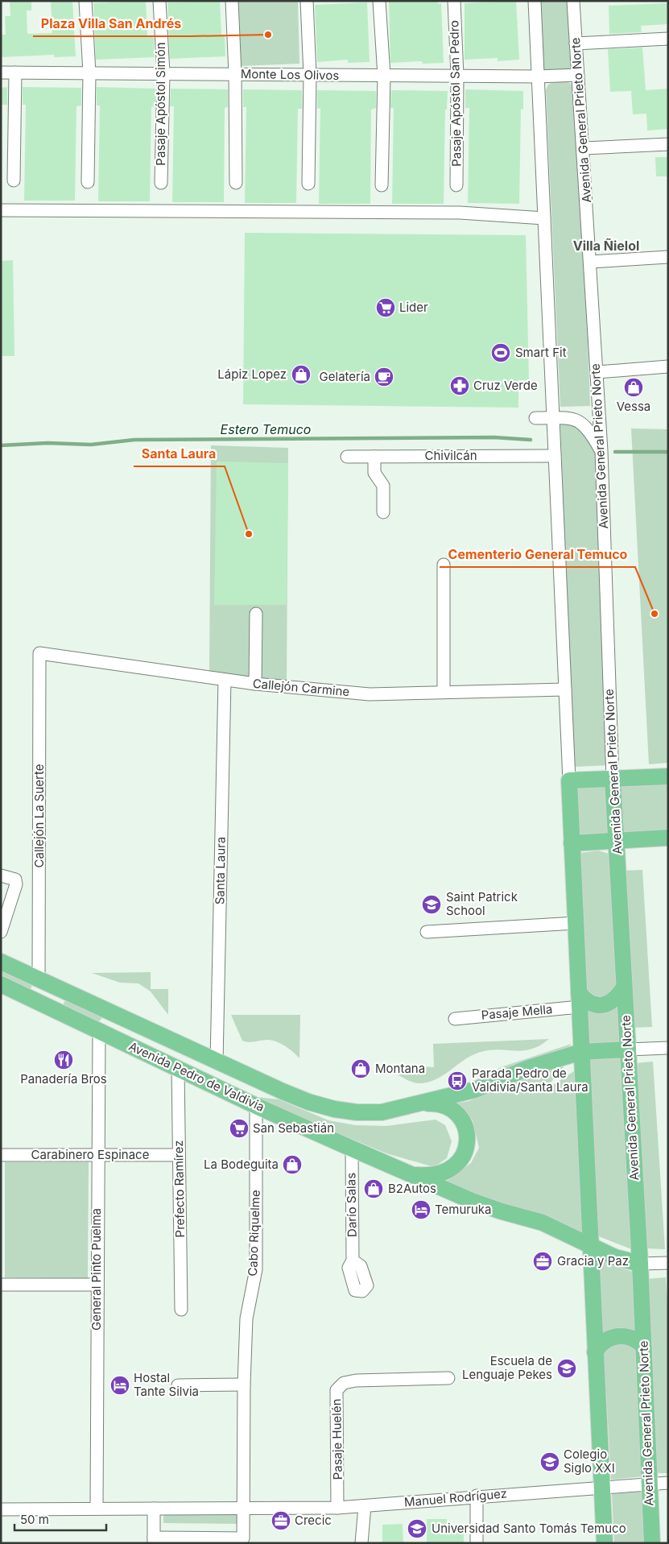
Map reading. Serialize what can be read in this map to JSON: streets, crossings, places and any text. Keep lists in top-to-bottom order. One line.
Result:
{"streets":{"main road":["Avenida General Prieto Norte","Avenida Pedro de Valdivia"],"street":["Monte Los Olivos","Pasaje Apóstol San Pedro","Pasaje Apóstol Simón","Chivilcán","Callejón Carmine","Callejón La Suerte","Santa Laura","Pasaje Mella","Carabinero Espinace","Prefecto Ramírez","Darío Salas","Cabo Riquelme","General Pinto Puelma","Pasaje Huelén","Manuel Rodríguez"]},"crossings":[["Monte Los Olivos","Pasaje Apóstol San Pedro"],["Monte Los Olivos","Pasaje Apóstol Simón"],["Monte Los Olivos","Avenida General Prieto Norte"],["Avenida General Prieto Norte","Avenida Pedro de Valdivia"],["Avenida General Prieto Norte","Manuel Rodríguez"],["Callejón Carmine","Callejón La Suerte"],["Callejón Carmine","Santa Laura"],["Callejón La Suerte","Avenida Pedro de Valdivia"],["Santa Laura","Avenida Pedro de Valdivia"],["Avenida Pedro de Valdivia","Prefecto Ramírez"],["Avenida Pedro de Valdivia","Darío Salas"],["Avenida Pedro de Valdivia","Cabo Riquelme"],["Avenida Pedro de Valdivia","General Pinto Puelma"],["Carabinero Espinace","Prefecto Ramírez"],["Carabinero Espinace","General Pinto Puelma"],["Cabo Riquelme","Manuel Rodríguez"],["General Pinto Puelma","Manuel Rodríguez"],["Pasaje Huelén","Manuel Rodríguez"]],"districts":["Villa Ñielol"],"water":["Estero Temuco"],"places":{"other":["Plaza Villa San Andrés","Santa Laura","Cementerio General Temuco"],"supermarket":["Lider","San Sebastián"],"sports":["Smart Fit"],"shop":["Lápiz Lopez","Vessa","Montana","La Bodeguita","B2Autos"],"cafe":["Gelatería"],"pharmacy":["Cruz Verde"],"school or university":["Saint Patrick School","Escuela de Lenguaje Pekes","Colegio Siglo XXI","Universidad Santo Tomás Temuco"],"restaurant":["Panadería Bros"],"bus stop":["Parada Pedro de Valdivia/Santa Laura"],"hotel":["Temuruka","Hostal Tante Silvia"],"office":["Gracia y Paz","Crecic"]},"scale_bar":"50 m"}
